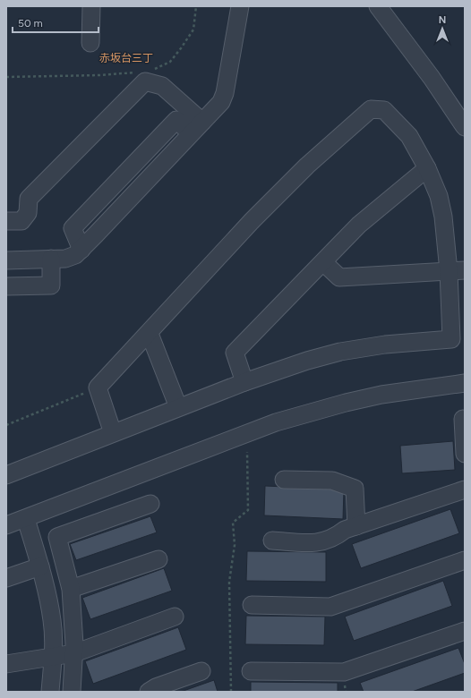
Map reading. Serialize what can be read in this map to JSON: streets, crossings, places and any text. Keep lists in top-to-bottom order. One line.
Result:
{"districts":["赤坂台三丁"],"scale_bar":"50 m","north":"top"}
